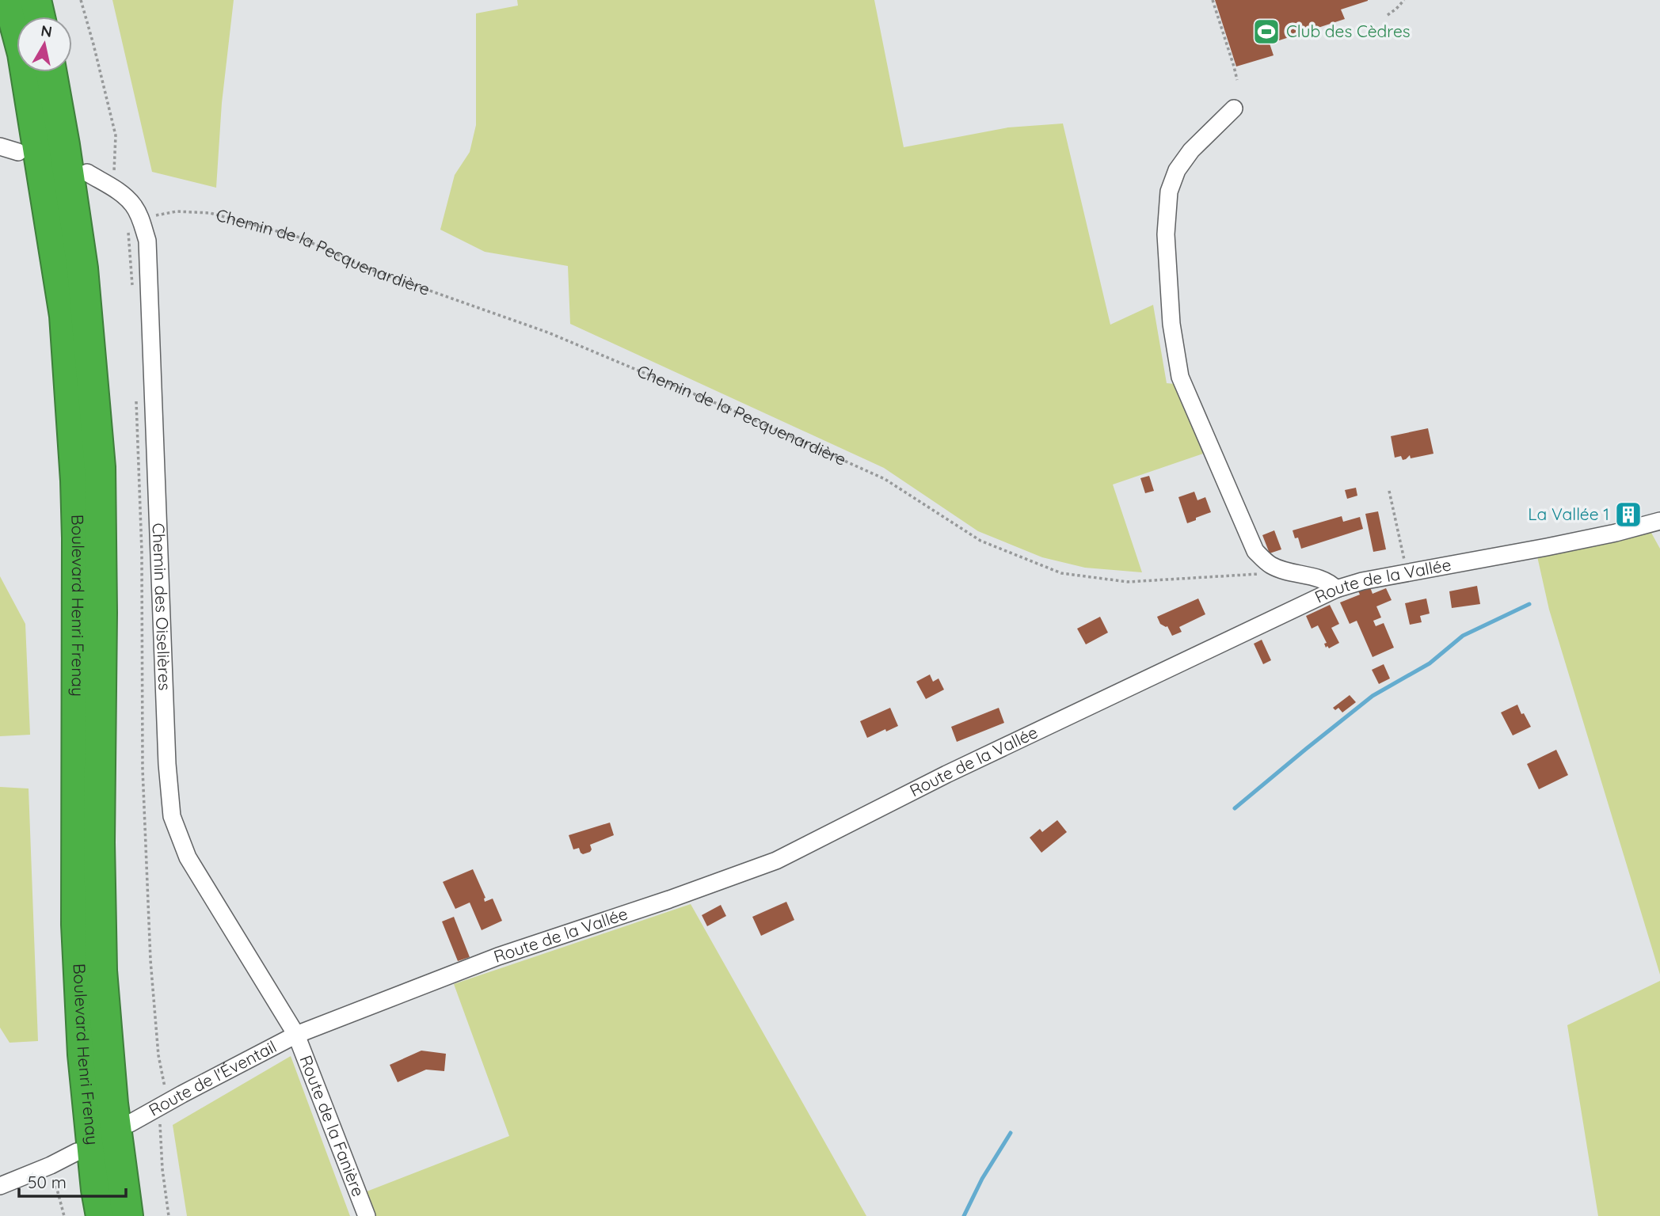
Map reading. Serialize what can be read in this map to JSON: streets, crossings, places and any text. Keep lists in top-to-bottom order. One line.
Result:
{"streets":{"highway":["Boulevard Henri Frenay"],"street":["Route de la Vallée","Chemin des Oiselières","Route de l'Éventail","Route de la Fanière"],"path":["Chemin de la Pecquenardière"]},"crossings":[["Chemin de la Pecquenardière","Chemin des Oiselières"],["Route de la Vallée","Chemin des Oiselières"],["Route de la Vallée","Route de l'Éventail"],["Route de la Vallée","Route de la Fanière"],["Chemin des Oiselières","Route de l'Éventail"],["Chemin des Oiselières","Route de la Fanière"],["Route de l'Éventail","Route de la Fanière"]],"places":{"sports":["Club des Cèdres"],"building":["La Vallée 1"]},"scale_bar":"50 m","north":"top"}
